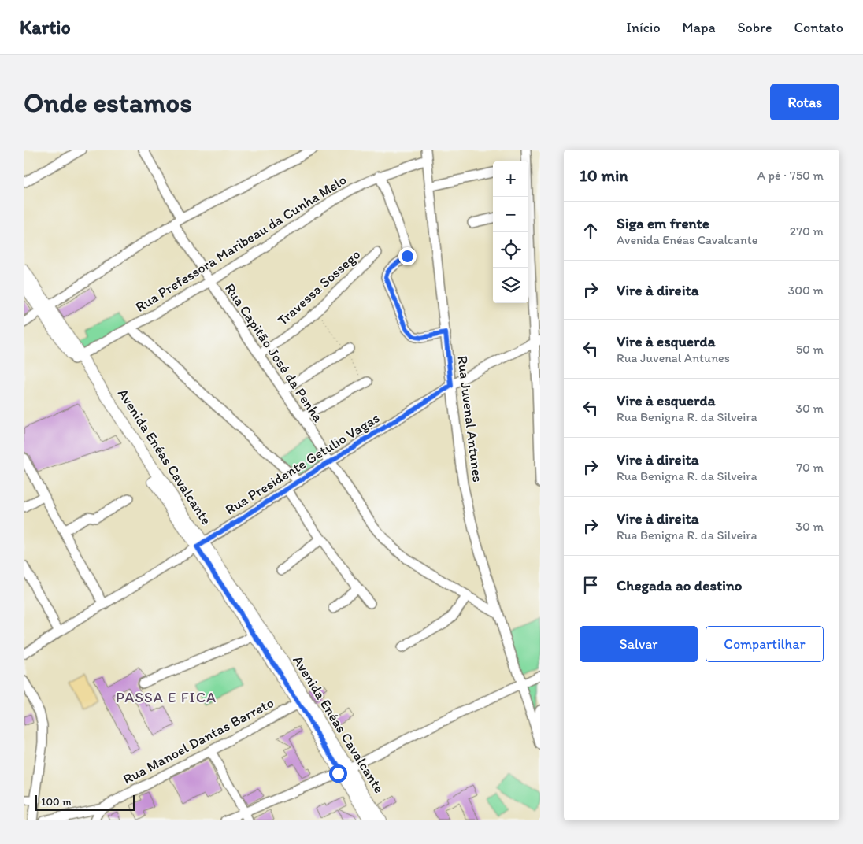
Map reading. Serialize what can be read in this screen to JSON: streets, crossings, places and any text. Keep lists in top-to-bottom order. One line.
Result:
{"streets":{"main road":["Avenida Enéas Cavalcante"],"street":["Rua Prefessora Maribeau da Cunha Melo","Travessa Sossego","Rua Capitão José da Penha","Rua Juvenal Antunes","Rua Presidente Getulio Vagas","Rua Manoel Dantas Barreto"]},"crossings":[["Rua Prefessora Maribeau da Cunha Melo","Rua Capitão José da Penha"],["Rua Prefessora Maribeau da Cunha Melo","Rua Juvenal Antunes"],["Rua Prefessora Maribeau da Cunha Melo","Avenida Enéas Cavalcante"],["Travessa Sossego","Rua Capitão José da Penha"],["Rua Capitão José da Penha","Rua Juvenal Antunes"],["Rua Capitão José da Penha","Rua Presidente Getulio Vagas"],["Rua Juvenal Antunes","Rua Presidente Getulio Vagas"],["Avenida Enéas Cavalcante","Rua Presidente Getulio Vagas"],["Avenida Enéas Cavalcante","Rua Manoel Dantas Barreto"]],"districts":["PASSA E FICA"],"scale_bar":"100 m","page":{"header":"Kartio","nav":["Início","Mapa","Sobre","Contato"],"buttons":["Rotas",["Salvar","Compartilhar"]],"title":"Onde estamos","heading":["10 min","A pé · 750 m"],"map_buttons":["+","−"],"list":[["Siga em frente","Avenida Enéas Cavalcante","270 m"],["Vire à direita","300 m"],["Vire à esquerda","Rua Juvenal Antunes","50 m"],["Vire à esquerda","Rua Benigna R. da Silveira","30 m"],["Vire à direita","Rua Benigna R. da Silveira","70 m"],["Vire à direita","Rua Benigna R. da Silveira","30 m"],"Chegada ao destino"],"scale":"100 m"}}
